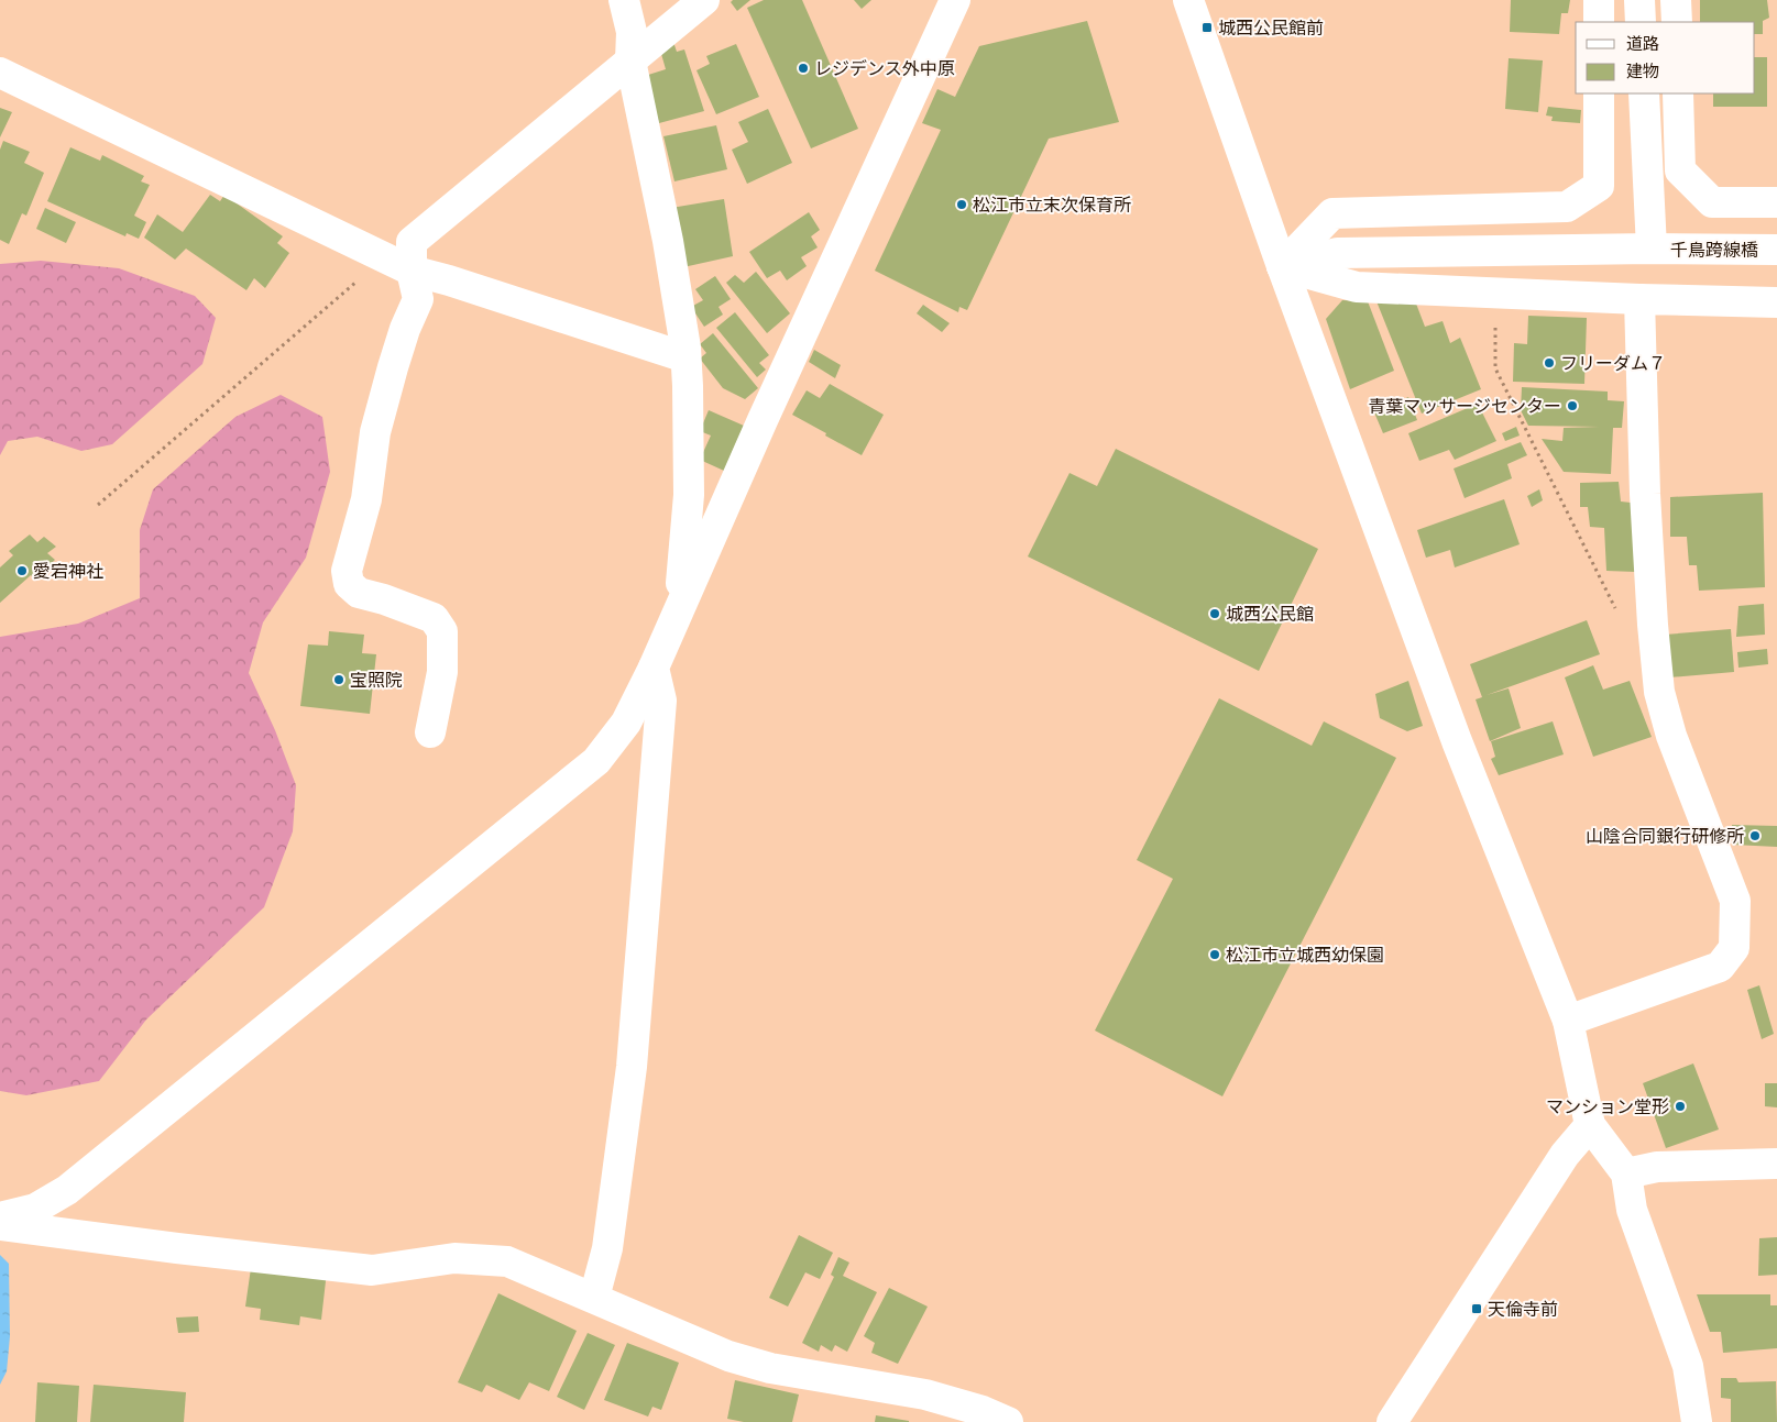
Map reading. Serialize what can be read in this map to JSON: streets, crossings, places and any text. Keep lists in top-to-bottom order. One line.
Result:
{"streets":{"street":["千鳥跨線橋"]},"places":{"transit":["城西公民館前","天倫寺前"],"other":["レジデンス外中原","松江市立末次保育所","フリーダム７","青葉マッサージセンター","愛宕神社","城西公民館","宝照院","山陰合同銀行研修所","松江市立城西幼保園","マンション堂形"]},"legend":["道路","建物"]}
